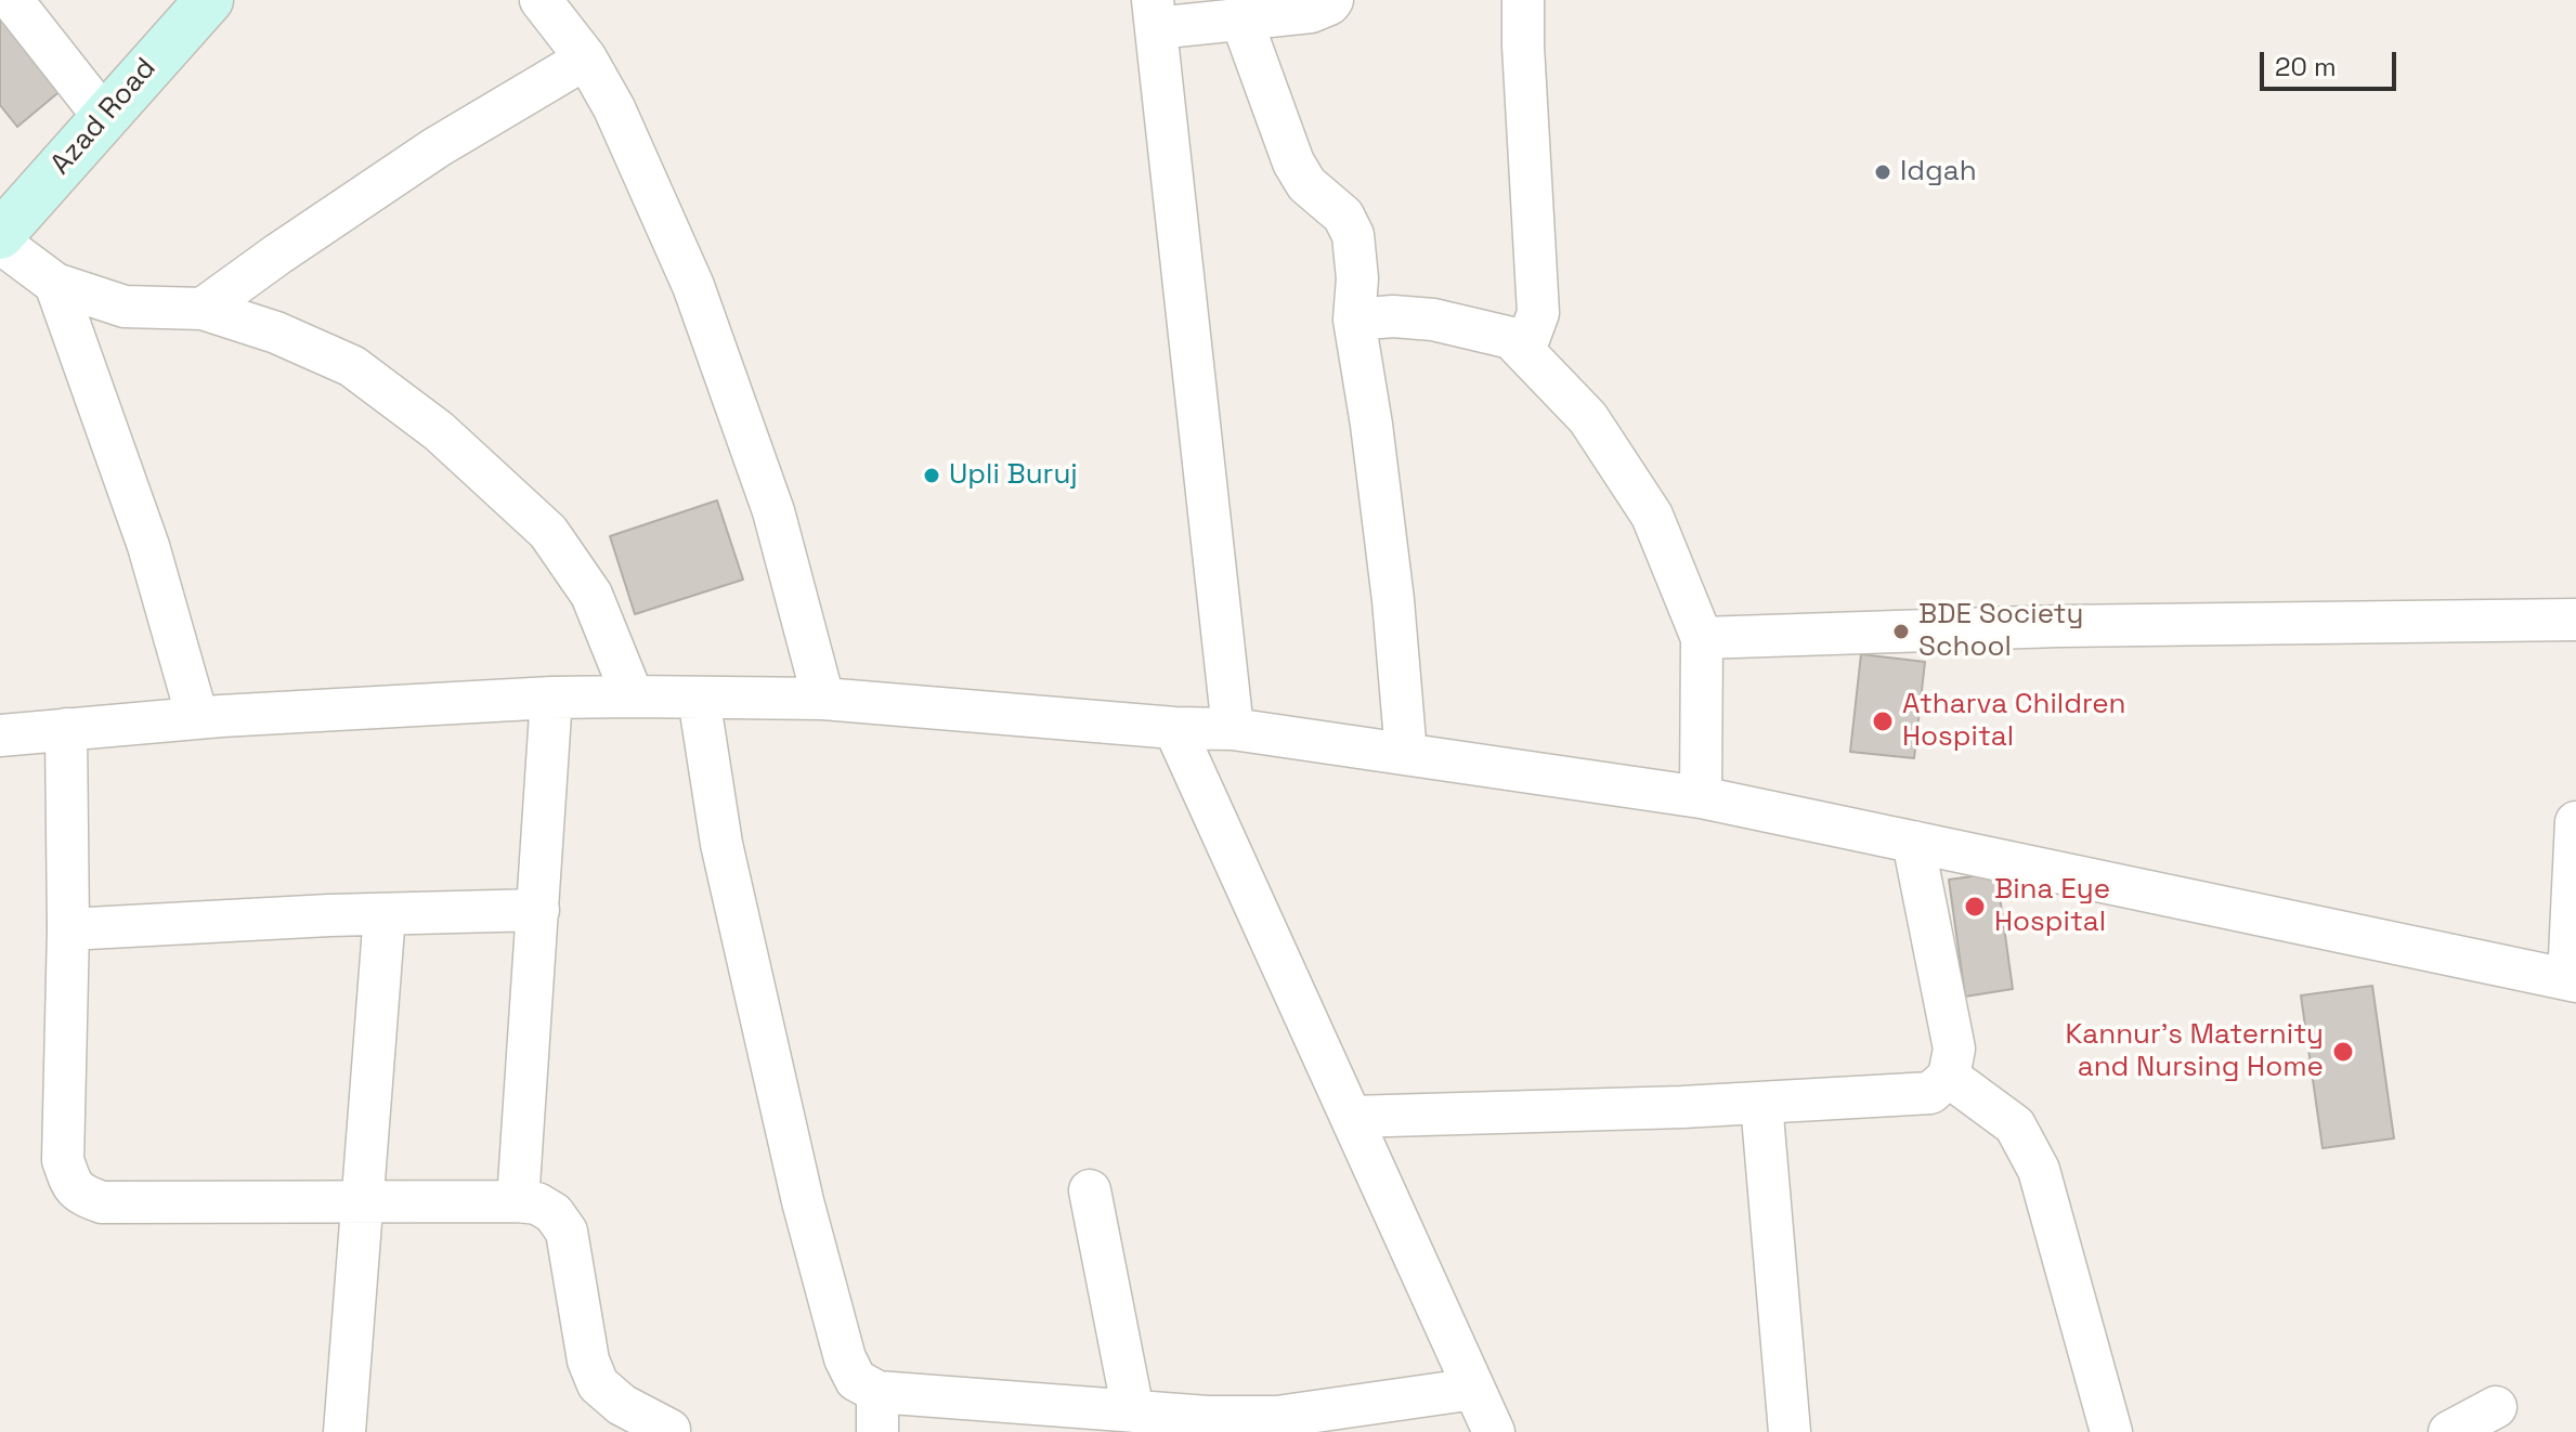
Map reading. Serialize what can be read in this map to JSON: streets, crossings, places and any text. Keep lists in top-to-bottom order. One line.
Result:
{"streets":{"street":["Azad Road"]},"places":["Idgah","Upli Buruj","BDE Society School","Atharva Children Hospital","Bina Eye Hospital","Kannur's Maternity and Nursing Home"],"scale_bar":"20 m"}
